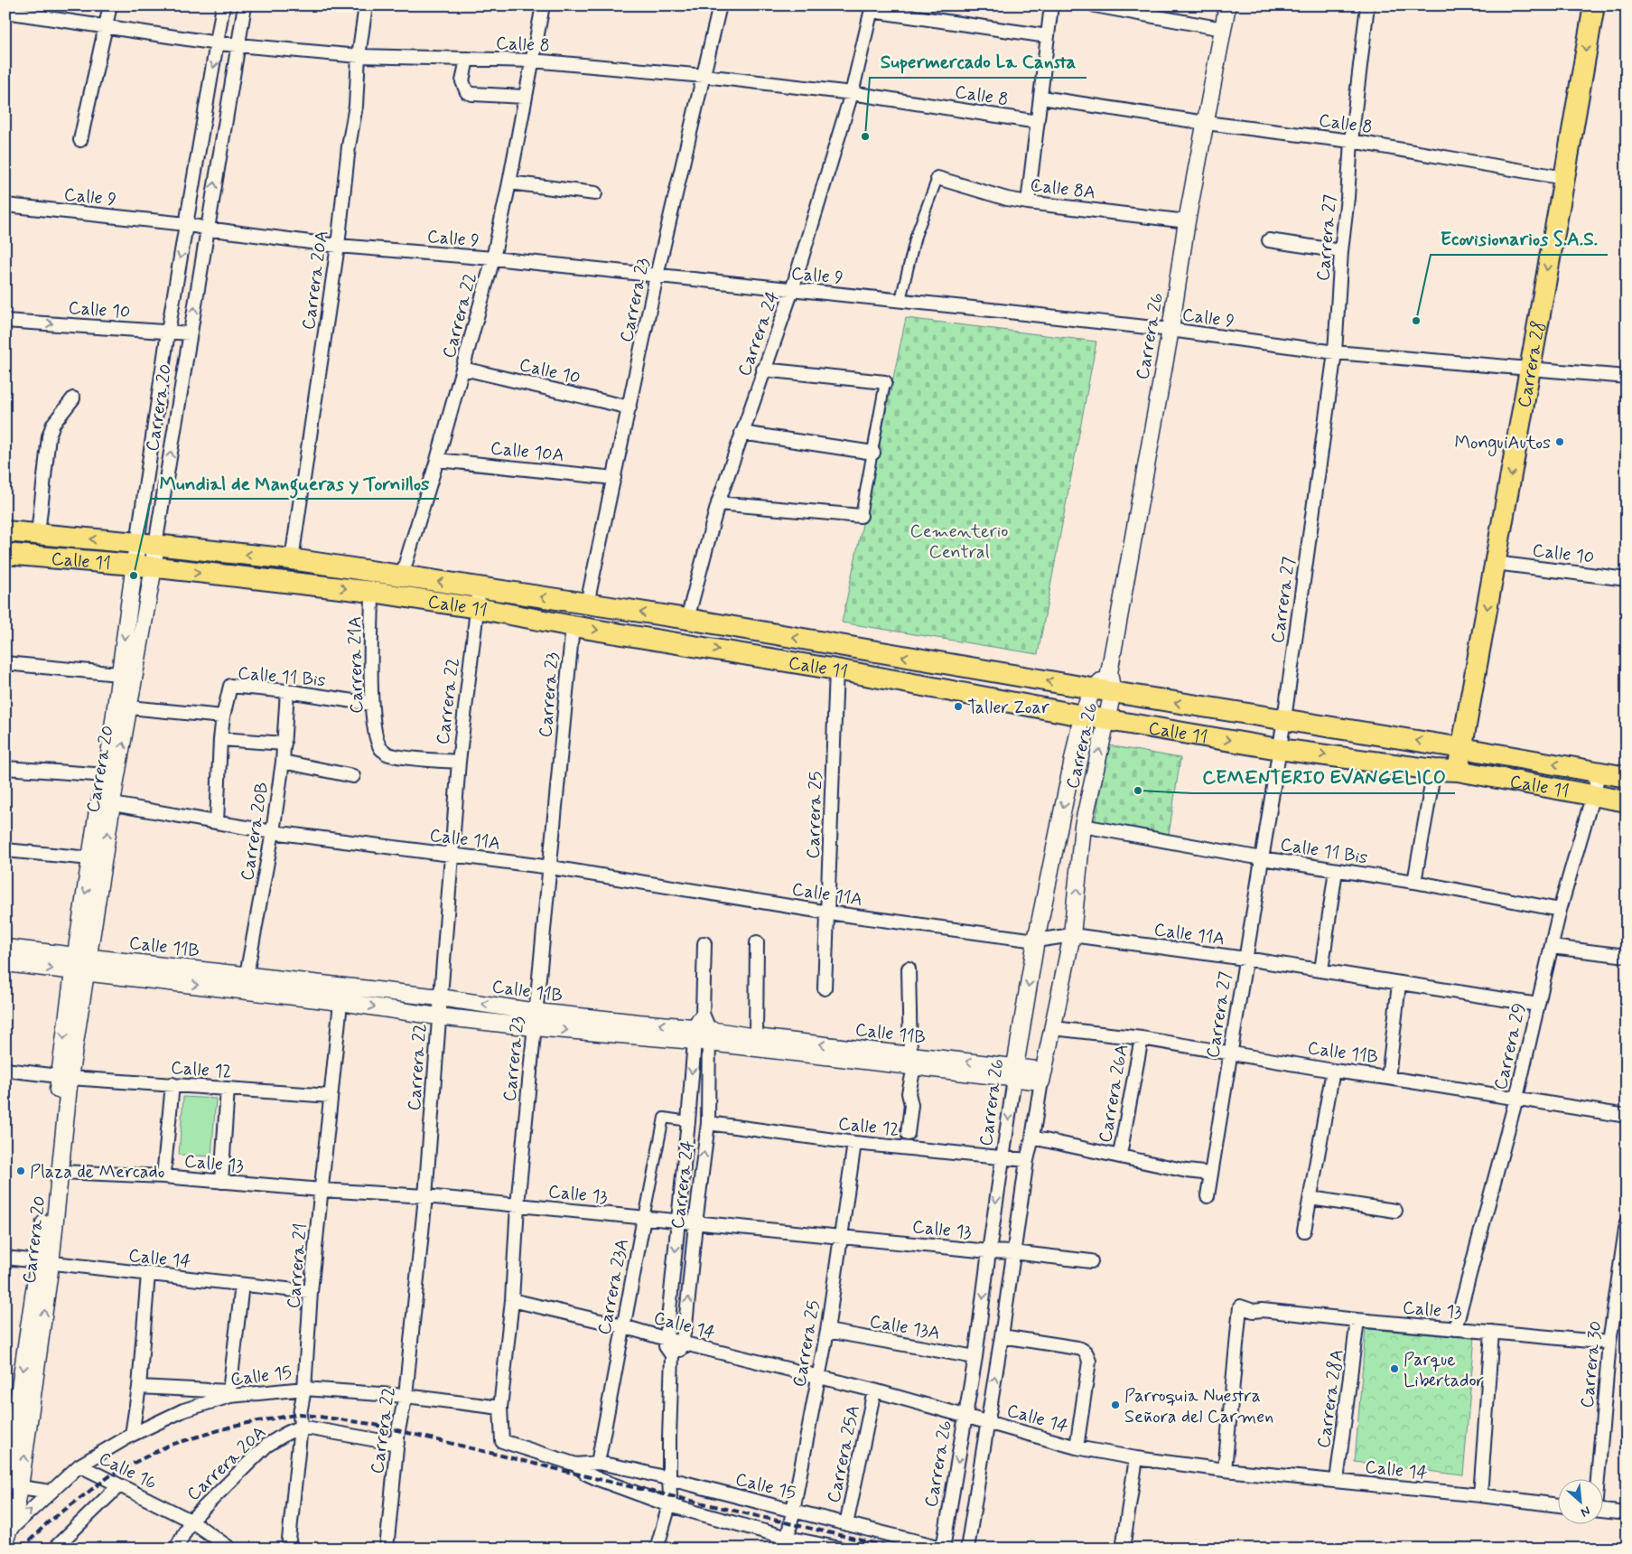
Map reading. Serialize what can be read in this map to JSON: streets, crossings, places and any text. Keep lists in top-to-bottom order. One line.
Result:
{"streets":{"main road":["Carrera 28","Calle 11"],"street":["Calle 8","Calle 8A","Calle 9","Carrera 27","Carrera 20A","Carrera 23","Calle 10","Carrera 22","Carrera 24","Carrera 26","Carrera 20","Calle 10A","Carrera 21A","Calle 11 Bis","Carrera 25","Carrera 20B","Calle 11A","Calle 11B","Carrera 29","Calle 12","Carrera 26A","Calle 13","Calle 14","Carrera 21","Carrera 23A","Calle 13A","Carrera 30","Calle 15","Carrera 28A","Carrera 25A","Calle 16"]},"crossings":[["Calle 8","Carrera 27"],["Calle 8","Carrera 20A"],["Calle 8","Carrera 23"],["Calle 8","Carrera 22"],["Calle 8","Carrera 24"],["Calle 8","Carrera 26"],["Calle 8","Carrera 28"],["Calle 8","Carrera 20"],["Calle 8A","Carrera 26"],["Calle 9","Carrera 27"],["Calle 9","Carrera 20A"],["Calle 9","Carrera 23"],["Calle 9","Carrera 22"],["Calle 9","Carrera 24"],["Calle 9","Carrera 26"],["Calle 9","Carrera 28"],["Calle 9","Carrera 20"],["Carrera 27","Calle 11"],["Carrera 27","Calle 11 Bis"],["Carrera 27","Calle 11A"],["Carrera 27","Calle 11B"],["Carrera 20A","Calle 11"],["Carrera 20A","Carrera 21"],["Carrera 20A","Calle 16"],["Carrera 23","Calle 10"],["Carrera 23","Calle 10A"],["Carrera 23","Calle 11"],["Carrera 23","Calle 11A"],["Carrera 23","Calle 11B"],["Carrera 23","Calle 13"],["Carrera 23","Calle 14"],["Carrera 23","Calle 15"],["Calle 10","Carrera 22"],["Calle 10","Carrera 28"],["Calle 10","Carrera 20"],["Carrera 22","Calle 10A"],["Carrera 22","Calle 11"],["Carrera 22","Carrera 21A"],["Carrera 22","Calle 11A"],["Carrera 22","Calle 11B"],["Carrera 22","Calle 13"],["Carrera 22","Calle 15"],["Carrera 24","Calle 11"],["Carrera 24","Calle 11B"],["Carrera 24","Calle 12"],["Carrera 24","Calle 13"],["Carrera 24","Calle 14"],["Carrera 24","Carrera 23A"],["Carrera 24","Calle 15"],["Carrera 26","Calle 11"],["Carrera 26","Calle 11 Bis"],["Carrera 26","Calle 11A"],["Carrera 26","Calle 11B"],["Carrera 26","Calle 12"],["Carrera 26","Calle 13"],["Carrera 26","Calle 14"],["Carrera 26","Calle 13A"],["Carrera 26","Calle 15"],["Carrera 28","Calle 11"],["Carrera 20","Calle 11"],["Carrera 20","Calle 11A"],["Carrera 20","Calle 11B"],["Carrera 20","Calle 12"],["Carrera 20","Calle 13"],["Carrera 20","Calle 14"],["Carrera 20","Calle 15"],["Calle 11","Carrera 21A"],["Calle 11","Carrera 25"],["Calle 11","Carrera 29"],["Carrera 21A","Calle 11 Bis"],["Calle 11 Bis","Carrera 20B"],["Calle 11 Bis","Carrera 29"],["Carrera 25","Calle 11A"],["Carrera 25","Calle 12"],["Carrera 25","Calle 13"],["Carrera 25","Calle 14"],["Carrera 25","Calle 13A"],["Carrera 25","Calle 15"],["Carrera 20B","Calle 11A"],["Carrera 20B","Calle 11B"],["Calle 11A","Carrera 29"],["Calle 11B","Carrera 29"],["Calle 11B","Carrera 26A"],["Calle 11B","Carrera 21"],["Carrera 29","Calle 13"],["Calle 12","Carrera 21"],["Calle 13","Calle 14"],["Calle 13","Carrera 21"],["Calle 13","Carrera 23A"],["Calle 13","Carrera 30"],["Calle 13","Carrera 28A"],["Calle 14","Carrera 21"],["Calle 14","Carrera 23A"],["Calle 14","Carrera 28A"],["Calle 14","Carrera 25A"],["Carrera 21","Calle 15"],["Carrera 23A","Calle 15"],["Calle 15","Carrera 25A"],["Calle 15","Calle 16"]],"one_way":["Carrera 28"],"parks":["Cementerio Central"],"places":["Supermercado La Cansta","Ecovisionarios S.A.S.","MonguiAutos","Mundial de Mangueras y Tornillos","Taller Zoar","CEMENTERIO EVANGELICO","Plaza de Mercado","Parque Libertador","Parroquia Nuestra Señora del Carmen"],"north":"bottom right"}
